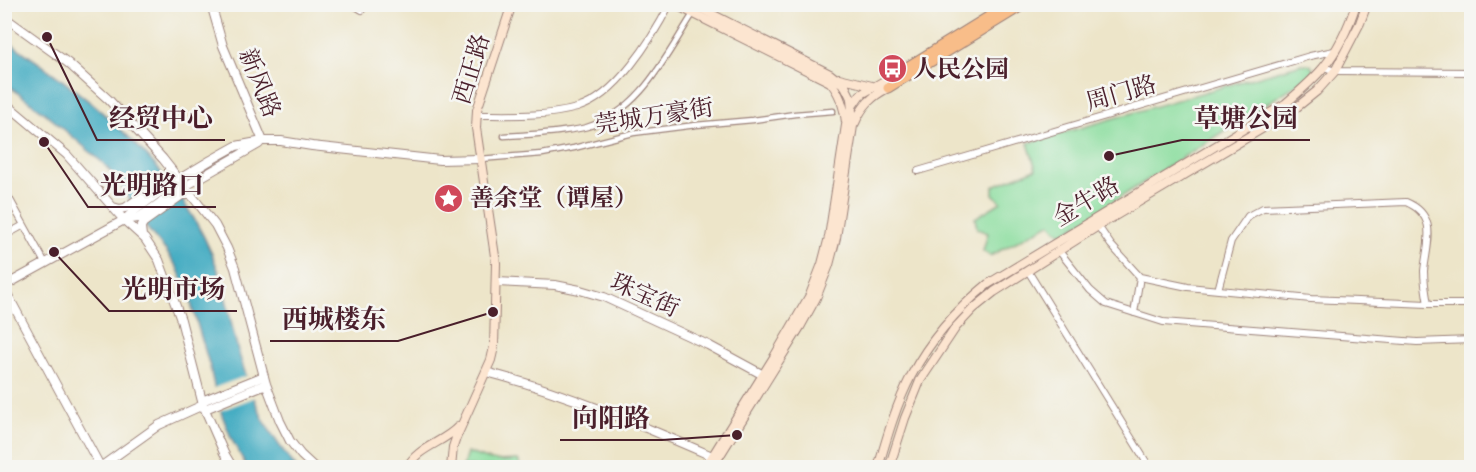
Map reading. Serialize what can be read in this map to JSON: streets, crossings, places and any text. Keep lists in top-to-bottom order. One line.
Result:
{"streets":{"main road":["西正路","金牛路"],"street":["新风路","周门路","莞城万豪街","珠宝街"]},"crossings":[["西正路","莞城万豪街"],["西正路","珠宝街"],["周门路","金牛路"]],"places":{"other":["经贸中心","光明路口","草塘公园","光明市场","西城楼东","向阳路"],"bus stop":["人民公园"],"place":["善余堂（谭屋）"]}}
